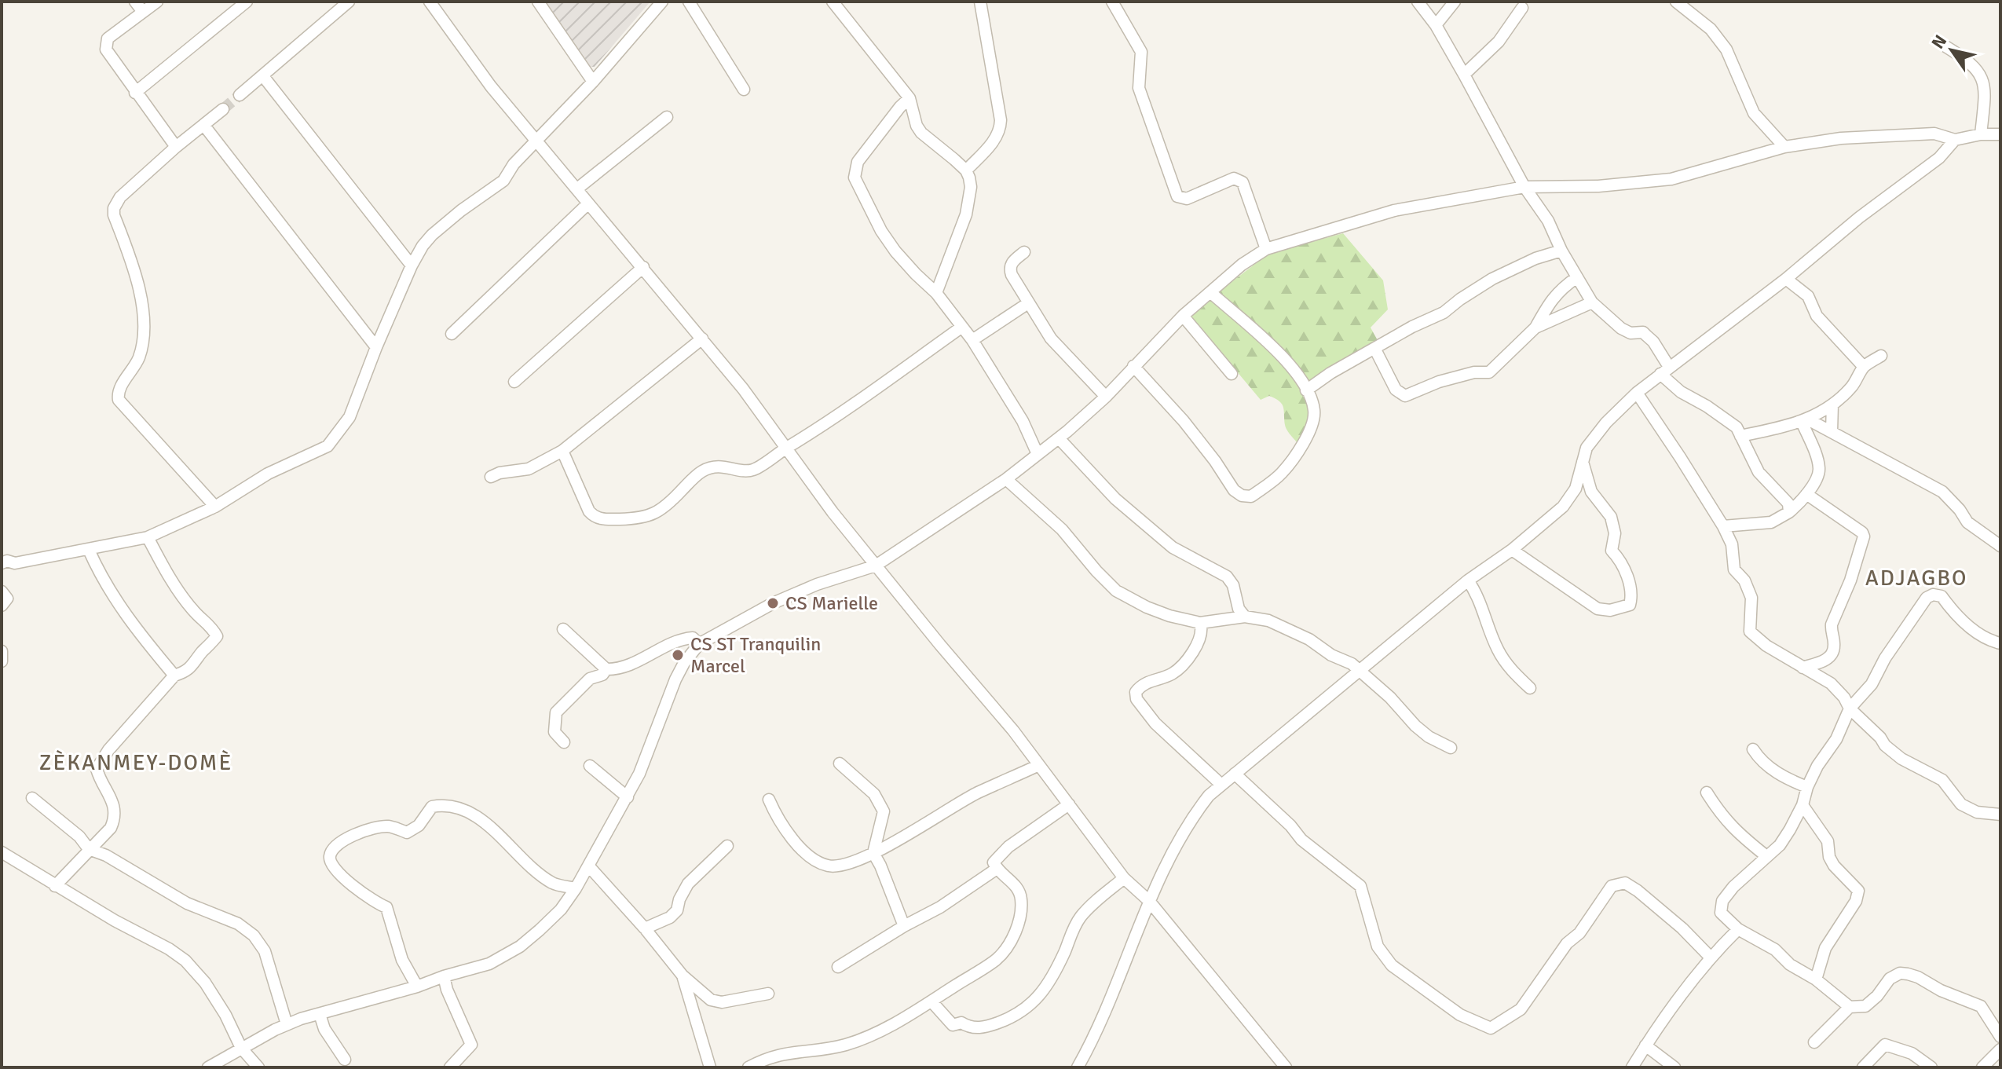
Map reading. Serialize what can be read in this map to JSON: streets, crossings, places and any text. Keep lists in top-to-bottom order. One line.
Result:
{"districts":["ADJAGBO","ZÈKANMEY-DOMÈ"],"places":["CS Marielle","CS ST Tranquilin Marcel"],"north":"top left"}
